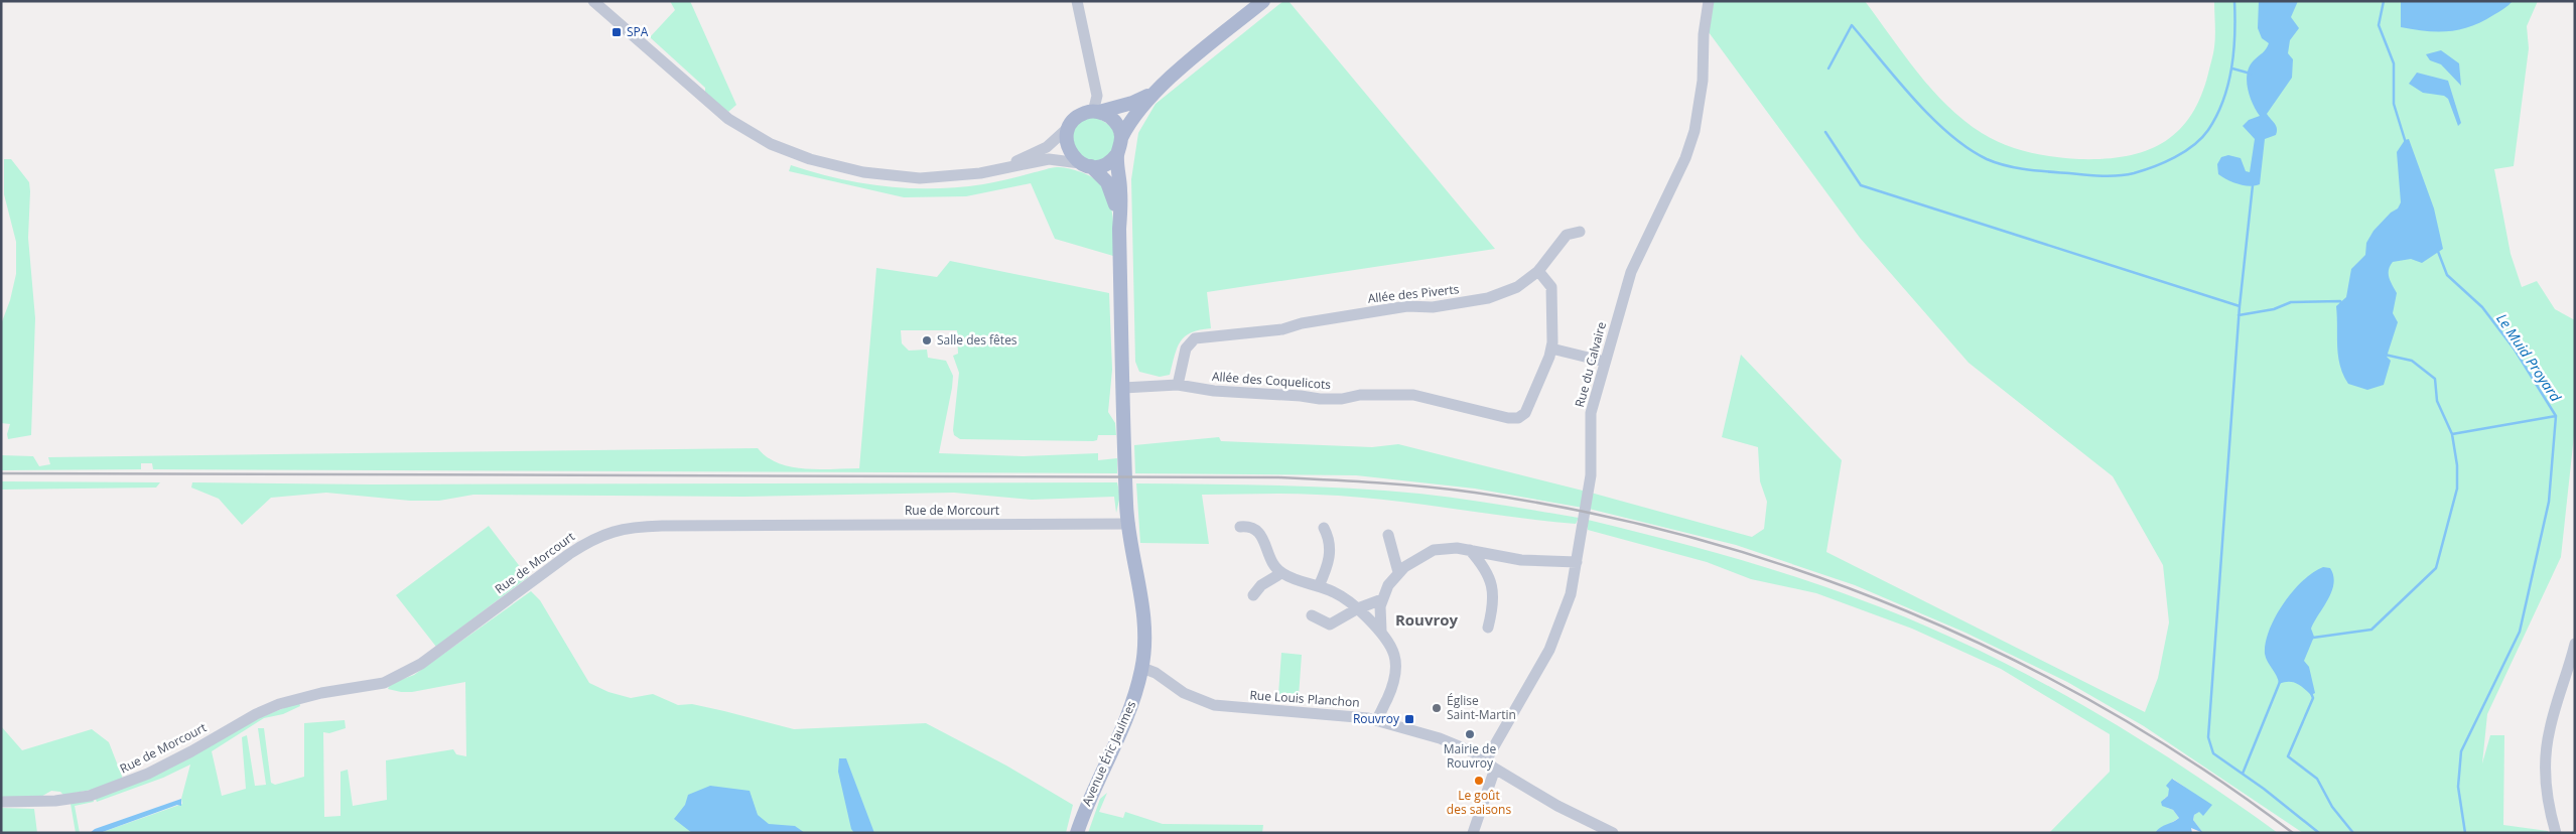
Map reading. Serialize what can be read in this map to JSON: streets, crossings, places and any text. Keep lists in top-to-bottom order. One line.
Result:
{"streets":{"main road":["Avenue Éric Jaulmes"],"street":["Allée des Piverts","Rue du Calvaire","Allée des Coquelicots","Rue de Morcourt","Rue Louis Planchon"]},"crossings":[["Allée des Piverts","Allée des Coquelicots"],["Rue du Calvaire","Rue Louis Planchon"],["Allée des Coquelicots","Avenue Éric Jaulmes"],["Rue de Morcourt","Avenue Éric Jaulmes"],["Rue Louis Planchon","Avenue Éric Jaulmes"]],"districts":["Rouvroy"],"water":["Le Muid Proyard"],"places":{"transit":["SPA","Rouvroy"],"other":["Salle des fêtes","Église Saint-Martin","Mairie de Rouvroy","Le goût des saisons"]}}
